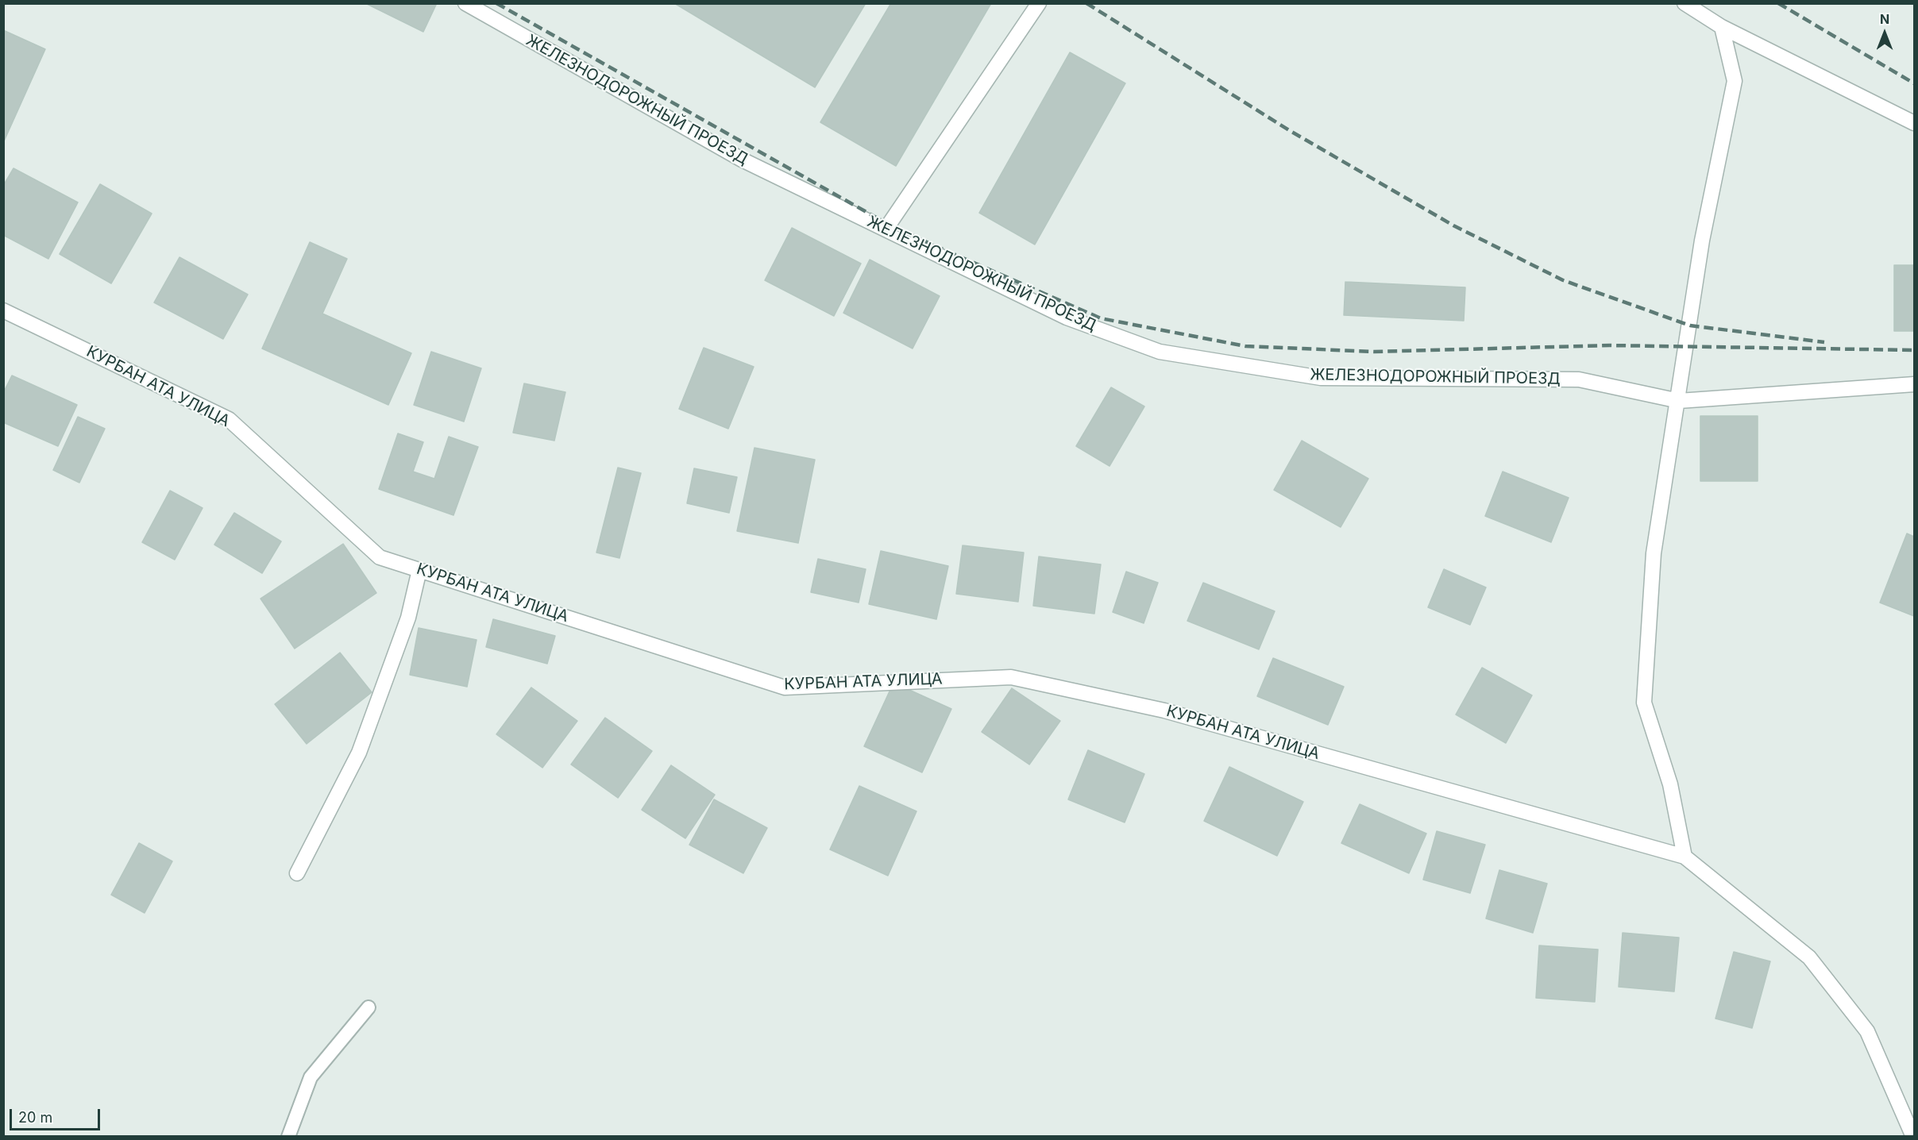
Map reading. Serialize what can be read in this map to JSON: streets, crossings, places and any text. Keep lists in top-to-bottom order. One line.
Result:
{"streets":{"street":["ЖЕЛЕЗНОДОРОЖНЫЙ ПРОЕЗД","КУРБАН АТА УЛИЦА"]},"scale_bar":"20 m","north":"top"}
